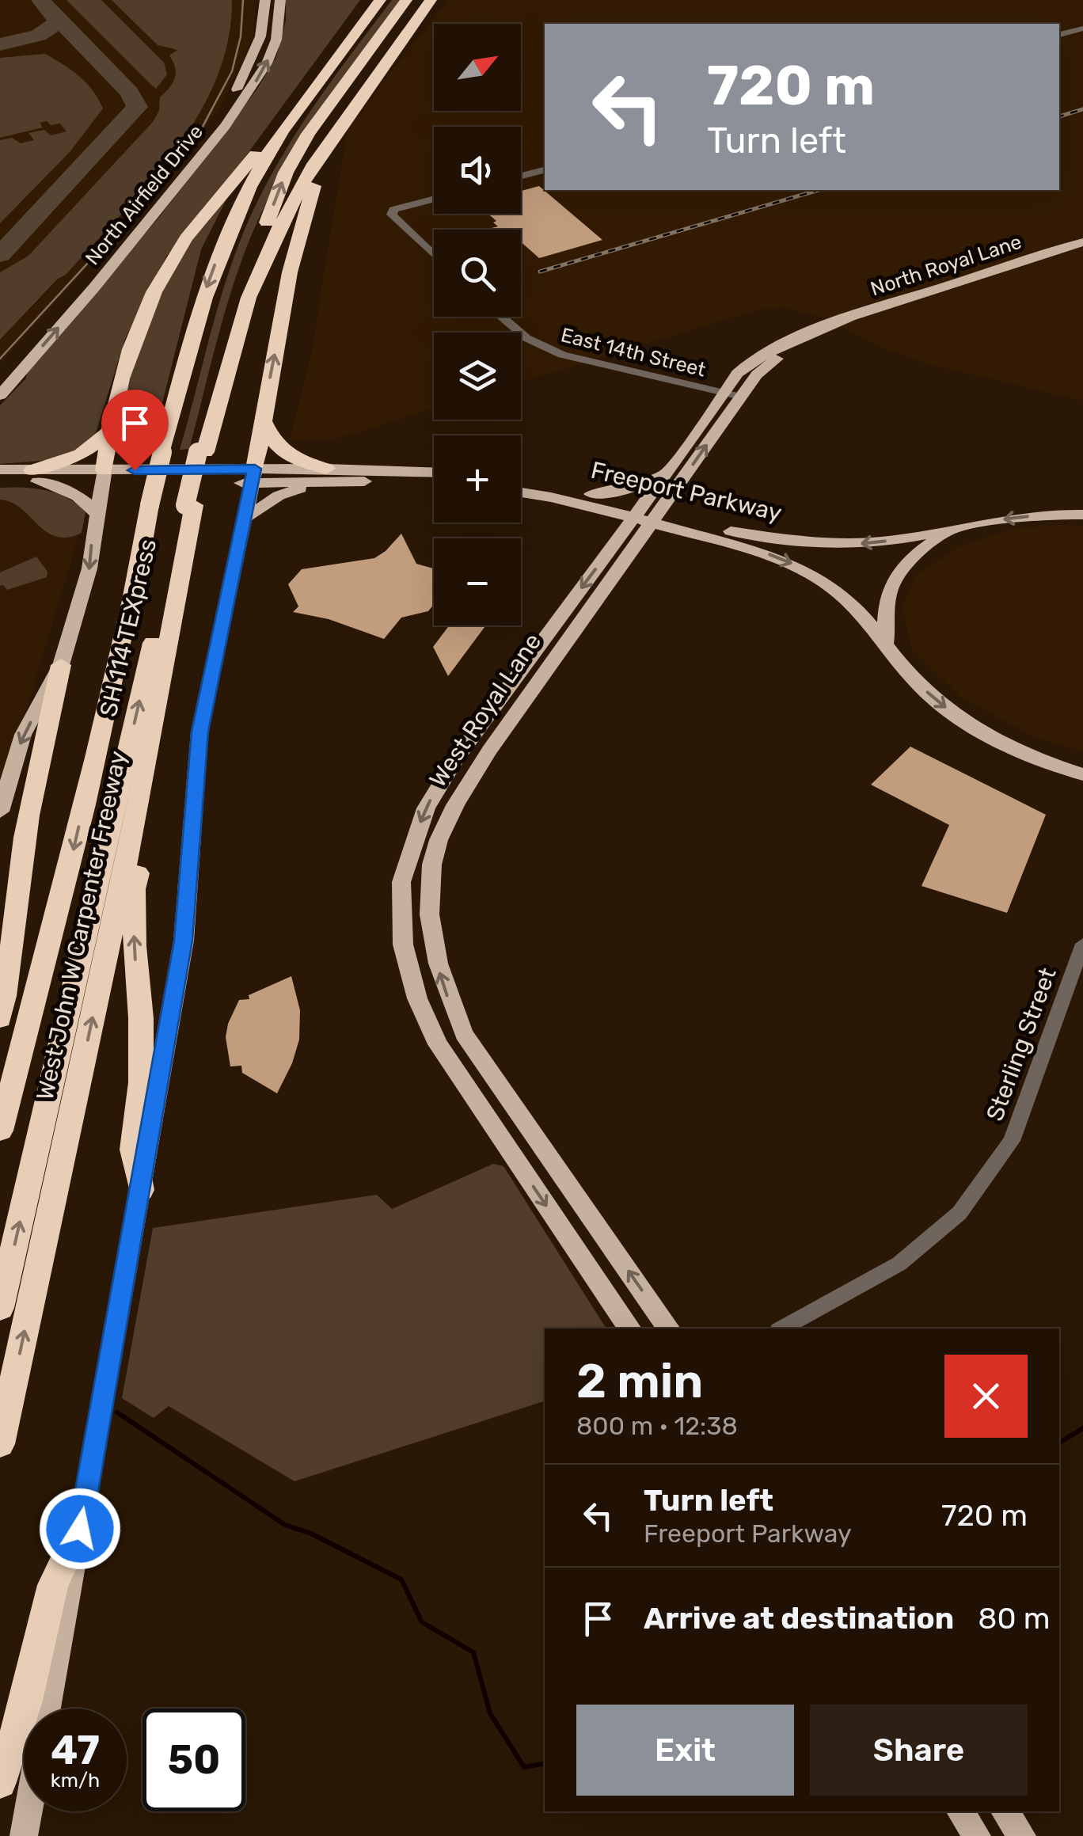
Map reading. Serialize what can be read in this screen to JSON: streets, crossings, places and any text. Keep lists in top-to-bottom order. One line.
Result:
{"streets":{"highway":["SH 114 TEXpress","West John W Carpenter Freeway"],"main road":["North Airfield Drive","North Royal Lane","Freeport Parkway","West Royal Lane"],"street":["East 14th Street","Sterling Street"]},"crossings":[["North Royal Lane","East 14th Street"],["North Royal Lane","Freeport Parkway"],["North Royal Lane","West Royal Lane"],["East 14th Street","West Royal Lane"],["Freeport Parkway","West Royal Lane"],["SH 114 TEXpress","West John W Carpenter Freeway"]],"north":"top right","page":{"map_buttons":["+","−"],"turn":["720 m","Turn left"],"heading":["2 min","800 m · 12:38"],"list":[{"name":"Turn left","note":"Freeport Parkway","value":"720 m"},{"name":"Arrive at destination","value":"80 m"}],"buttons":["Exit","Share"],"speed":"47 km/h","limit":"50"}}
